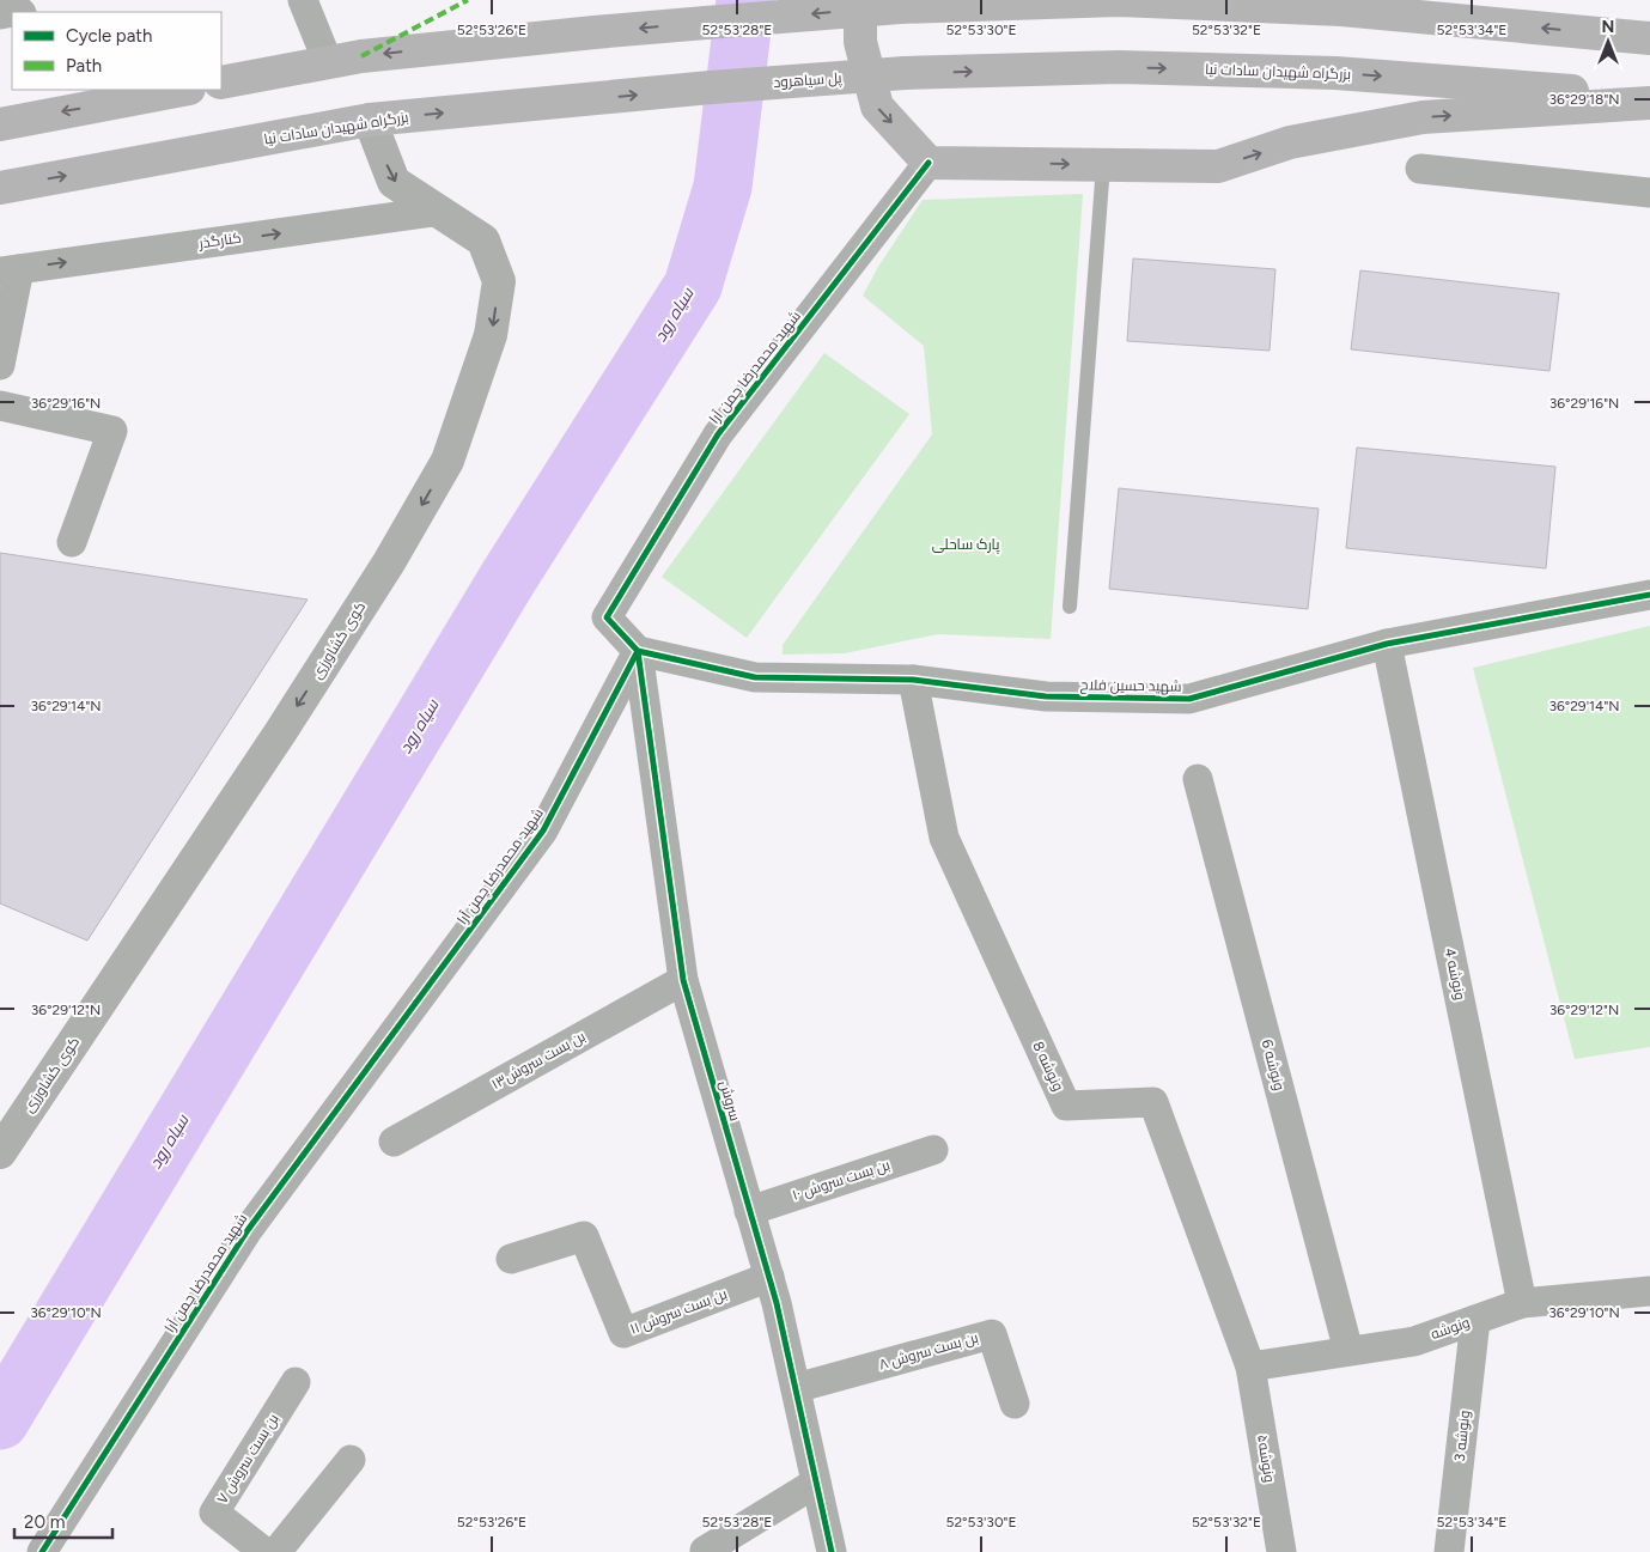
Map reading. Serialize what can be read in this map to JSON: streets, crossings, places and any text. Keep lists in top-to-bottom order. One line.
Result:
{"streets":{"highway":["بزرگراه شهیدان سادات نیا","پل سیاهرود"],"street":["کنارگذر","شهید محمدرضا چمن آرا","کوی کشاورزی","شهید حسین فلاح","ونوشه 4","بن بست سروش۱۳","ونوشه 6","ونوشه 8","سروش","بن بست سروش ۱۰","بن بست سروش ۱۱","ونوشه","بن بست سروش ۸","ونوشه 3","بن بست سروش ۷","ونوشه۵"]},"crossings":[["بزرگراه شهیدان سادات نیا","پل سیاهرود"],["بزرگراه شهیدان سادات نیا","کوی کشاورزی"],["کنارگذر","کوی کشاورزی"],["شهید محمدرضا چمن آرا","شهید حسین فلاح"],["شهید محمدرضا چمن آرا","سروش"],["شهید حسین فلاح","ونوشه 4"],["شهید حسین فلاح","ونوشه 8"],["شهید حسین فلاح","سروش"],["ونوشه 4","ونوشه"],["بن بست سروش۱۳","سروش"],["ونوشه 6","ونوشه"],["ونوشه 8","ونوشه"],["ونوشه 8","ونوشه۵"],["سروش","بن بست سروش ۱۰"],["سروش","بن بست سروش ۱۱"],["سروش","بن بست سروش ۸"],["ونوشه","ونوشه 3"],["ونوشه","ونوشه۵"]],"one_way":["کنارگذر","کوی کشاورزی"],"water":["سیاه رود"],"parks":["پارک ساحلی"],"legend":["Cycle path","Path"],"scale_bar":"20 m","north":"top","coordinates":["52°53'26\"E","52°53'28\"E","52°53'30\"E","52°53'32\"E","52°53'34\"E","36°29'18\"N","36°29'16\"N","36°29'14\"N","36°29'12\"N","36°29'10\"N"]}
